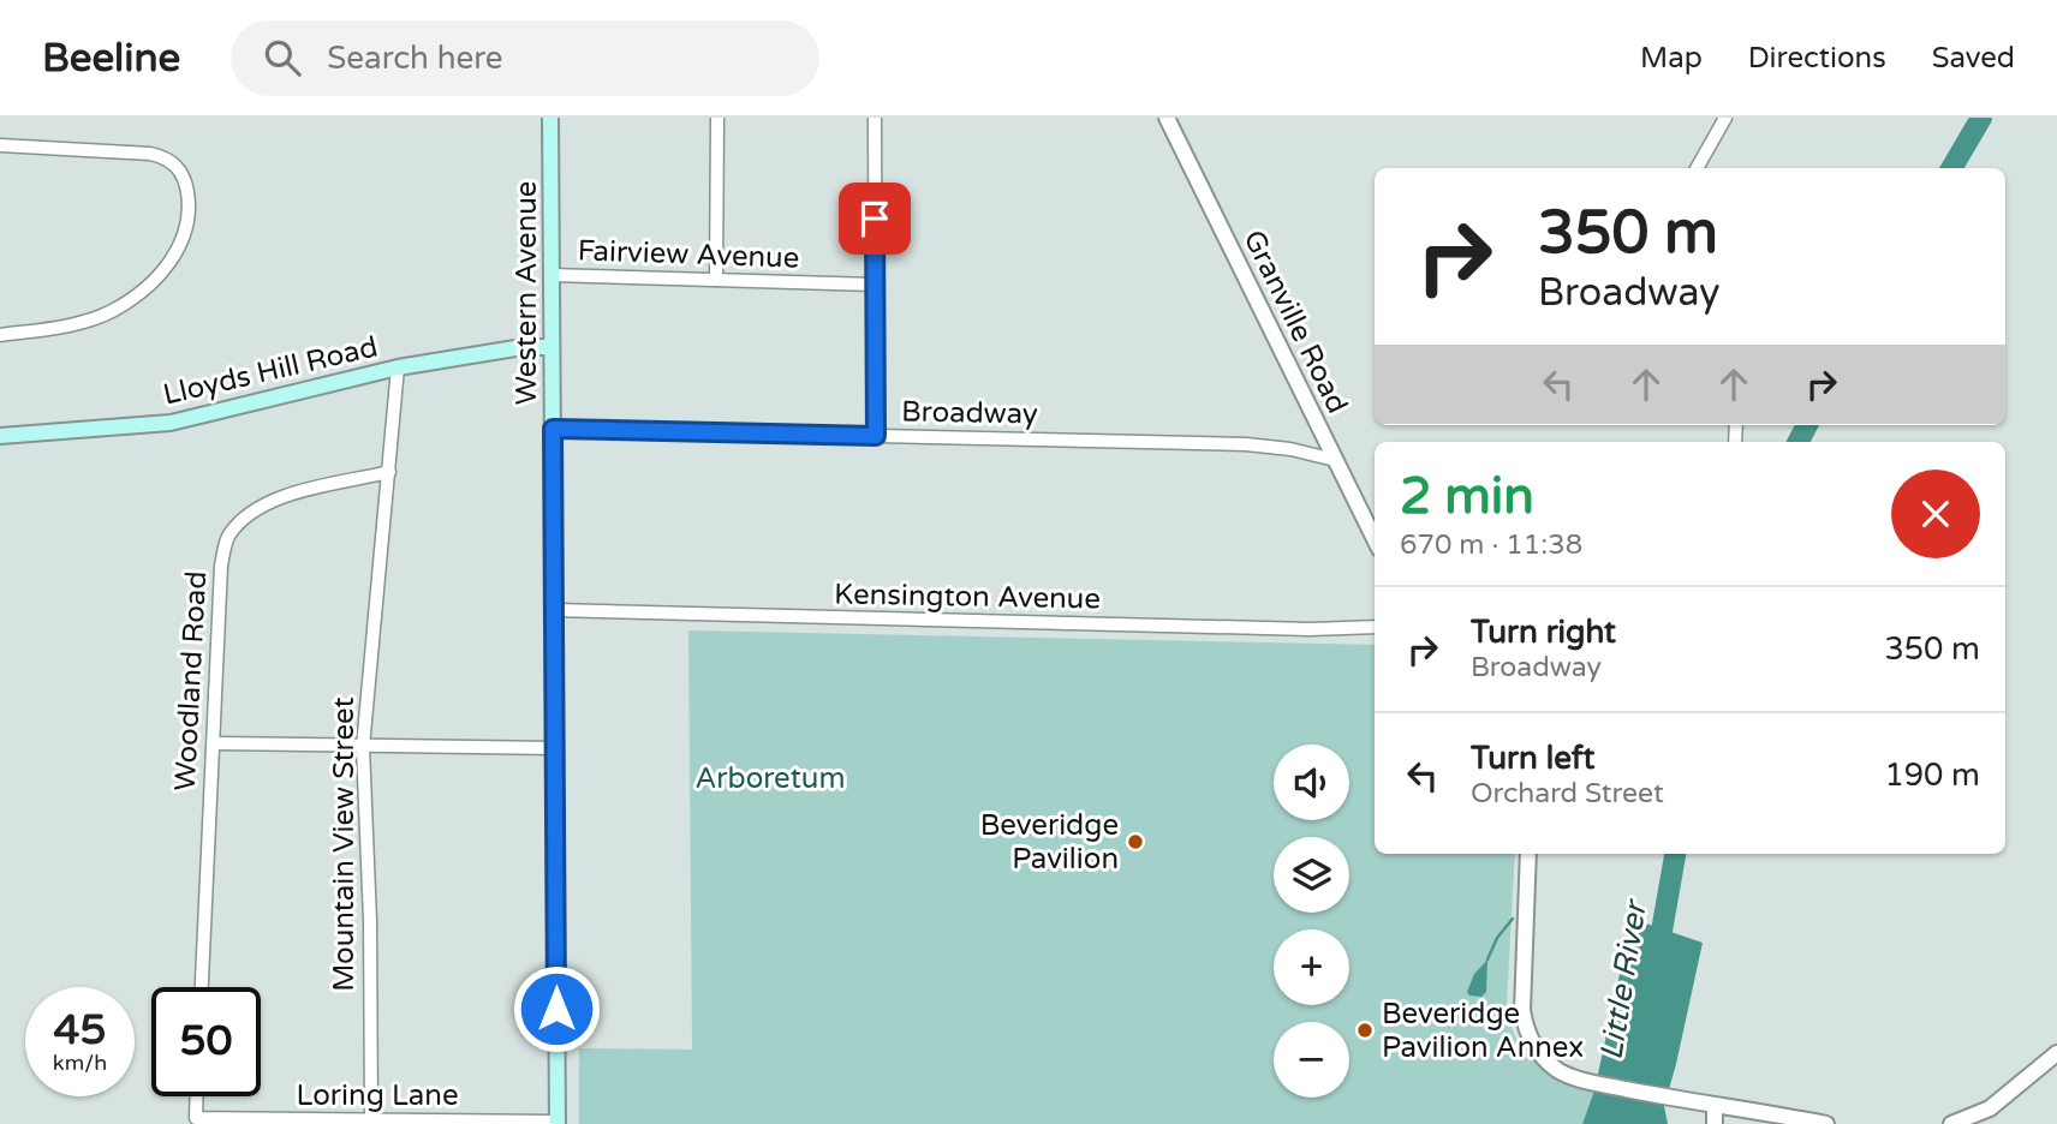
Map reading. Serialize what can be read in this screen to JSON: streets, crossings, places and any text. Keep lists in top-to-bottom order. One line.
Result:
{"streets":{"main road":["Western Avenue","Lloyds Hill Road"],"street":["Fairview Avenue","Granville Road","Broadway","Kensington Avenue","Woodland Road","Mountain View Street","Loring Lane"]},"crossings":[["Fairview Avenue","Western Avenue"],["Western Avenue","Lloyds Hill Road"],["Western Avenue","Broadway"],["Western Avenue","Kensington Avenue"],["Western Avenue","Loring Lane"],["Granville Road","Broadway"],["Lloyds Hill Road","Mountain View Street"],["Woodland Road","Mountain View Street"],["Mountain View Street","Loring Lane"]],"water":["Little River"],"parks":["Arboretum"],"places":["Beveridge Pavilion","Beveridge Pavilion Annex"],"page":{"header":"Beeline","search":"Search here","nav":["Map","Directions","Saved"],"turn":["350 m","Broadway"],"heading":["2 min","670 m · 11:38"],"list":[{"name":"Turn right","note":"Broadway","value":"350 m"},{"name":"Turn left","note":"Orchard Street","value":"190 m"}],"map_buttons":["+","−"],"speed":"45 km/h","limit":"50"}}
